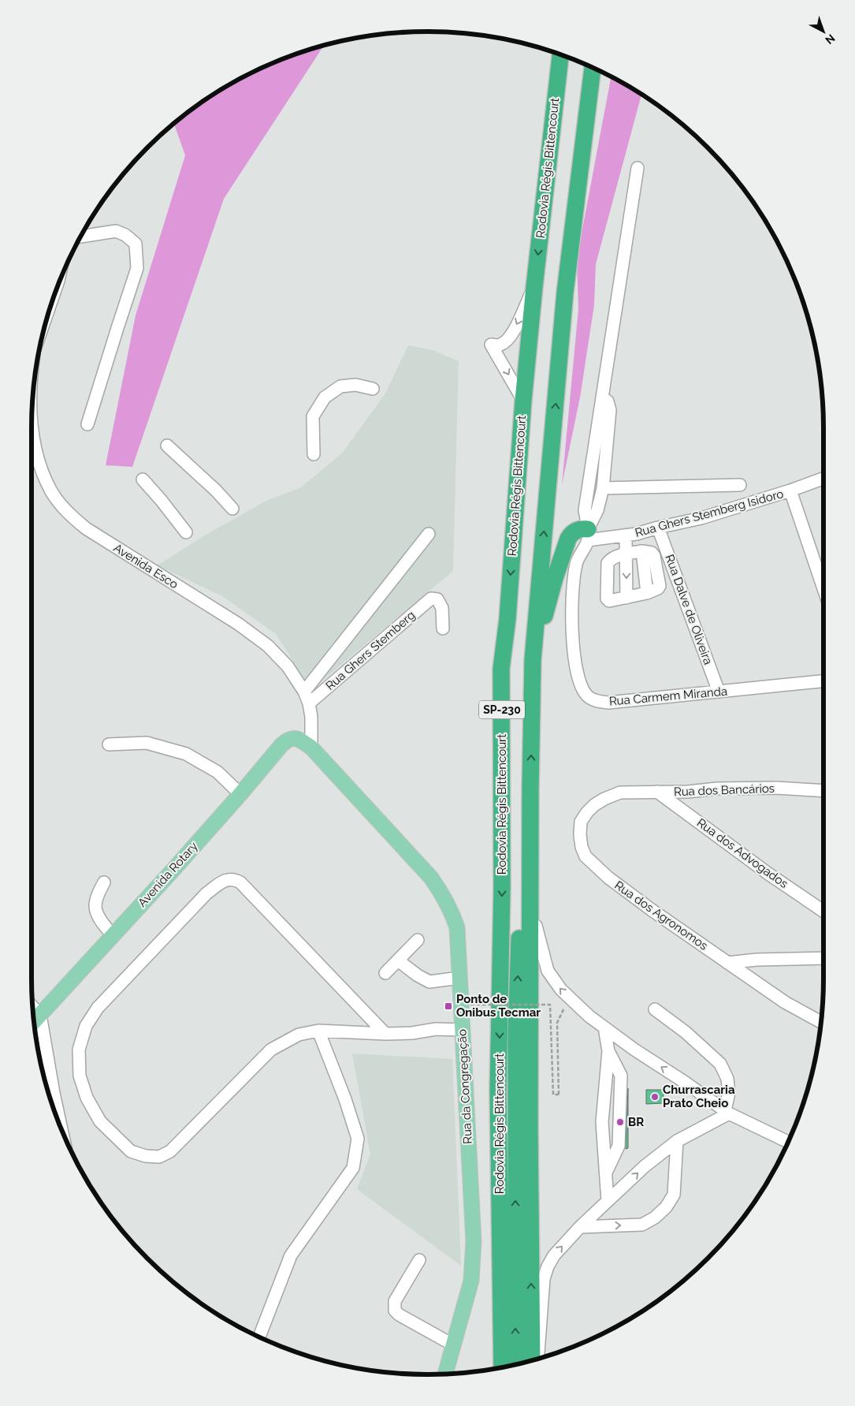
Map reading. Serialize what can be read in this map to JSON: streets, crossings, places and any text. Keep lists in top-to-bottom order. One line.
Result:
{"streets":{"highway":["Rodovia Régis Bittencourt","SP-230"],"main road":["Avenida Rotary","Rua da Congregação"],"street":["Rua Ghers Stemberg Isidoro","Avenida Esco","Rua Dalve de Oliveira","Rua Ghers Stemberg","Rua Carmem Miranda","Rua dos Bancários","Rua dos Advogados","Rua dos Agronomos"]},"crossings":[["Rua Ghers Stemberg Isidoro","Rua Dalve de Oliveira"],["Rua Ghers Stemberg Isidoro","Rua Carmem Miranda"],["Avenida Esco","Rua Ghers Stemberg"],["Avenida Esco","Avenida Rotary"],["Avenida Esco","Rua da Congregação"],["Rua Dalve de Oliveira","Rua Carmem Miranda"],["Rua dos Bancários","Rua dos Advogados"],["Rua dos Bancários","Rua dos Agronomos"],["Avenida Rotary","Rua da Congregação"]],"places":{"transit":["Ponto de Onibus Tecmar"],"other":["Churrascaria Prato Cheio","BR"]},"north":"bottom right"}
